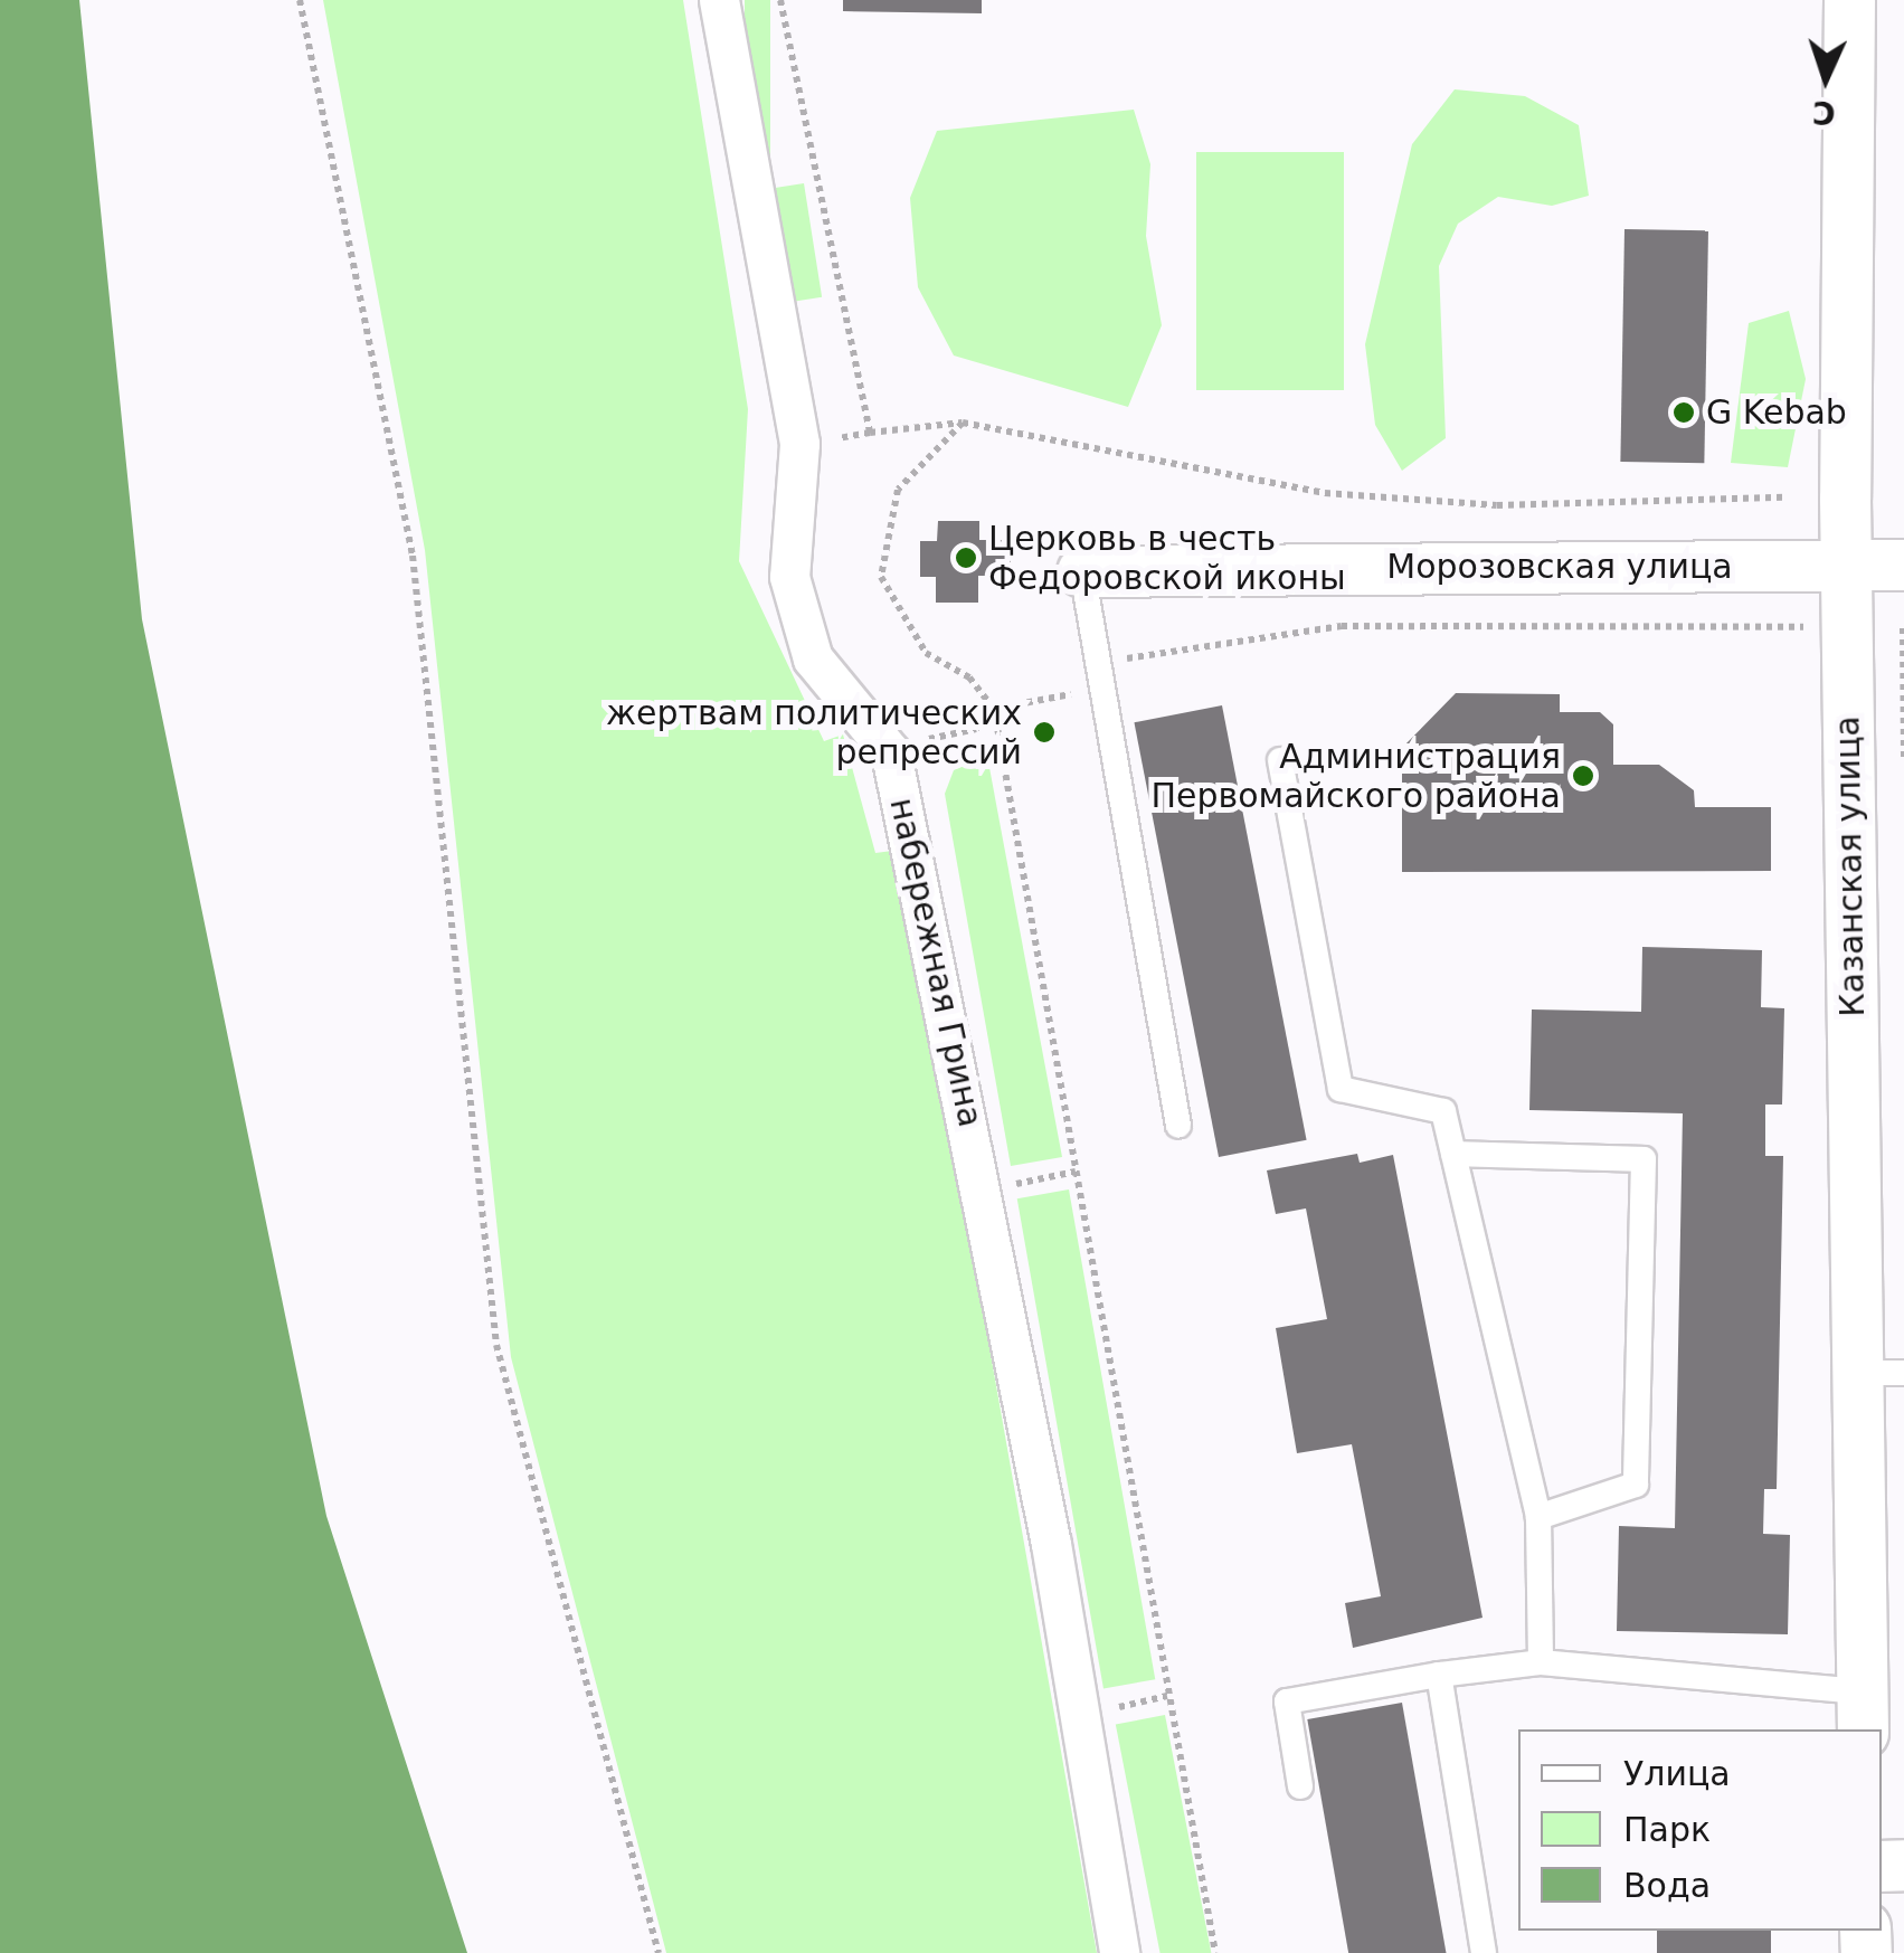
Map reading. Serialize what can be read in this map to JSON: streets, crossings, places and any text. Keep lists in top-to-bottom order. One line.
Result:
{"streets":{"street":["Морозовская улица","Казанская улица","набережная Грина"]},"crossings":[["Морозовская улица","Казанская улица"]],"places":["G Kebab","Церковь в честь Федоровской иконы","жертвам политических репрессий","Администрация Первомайского района"],"legend":["Улица","Парк","Вода"],"north":"bottom"}
